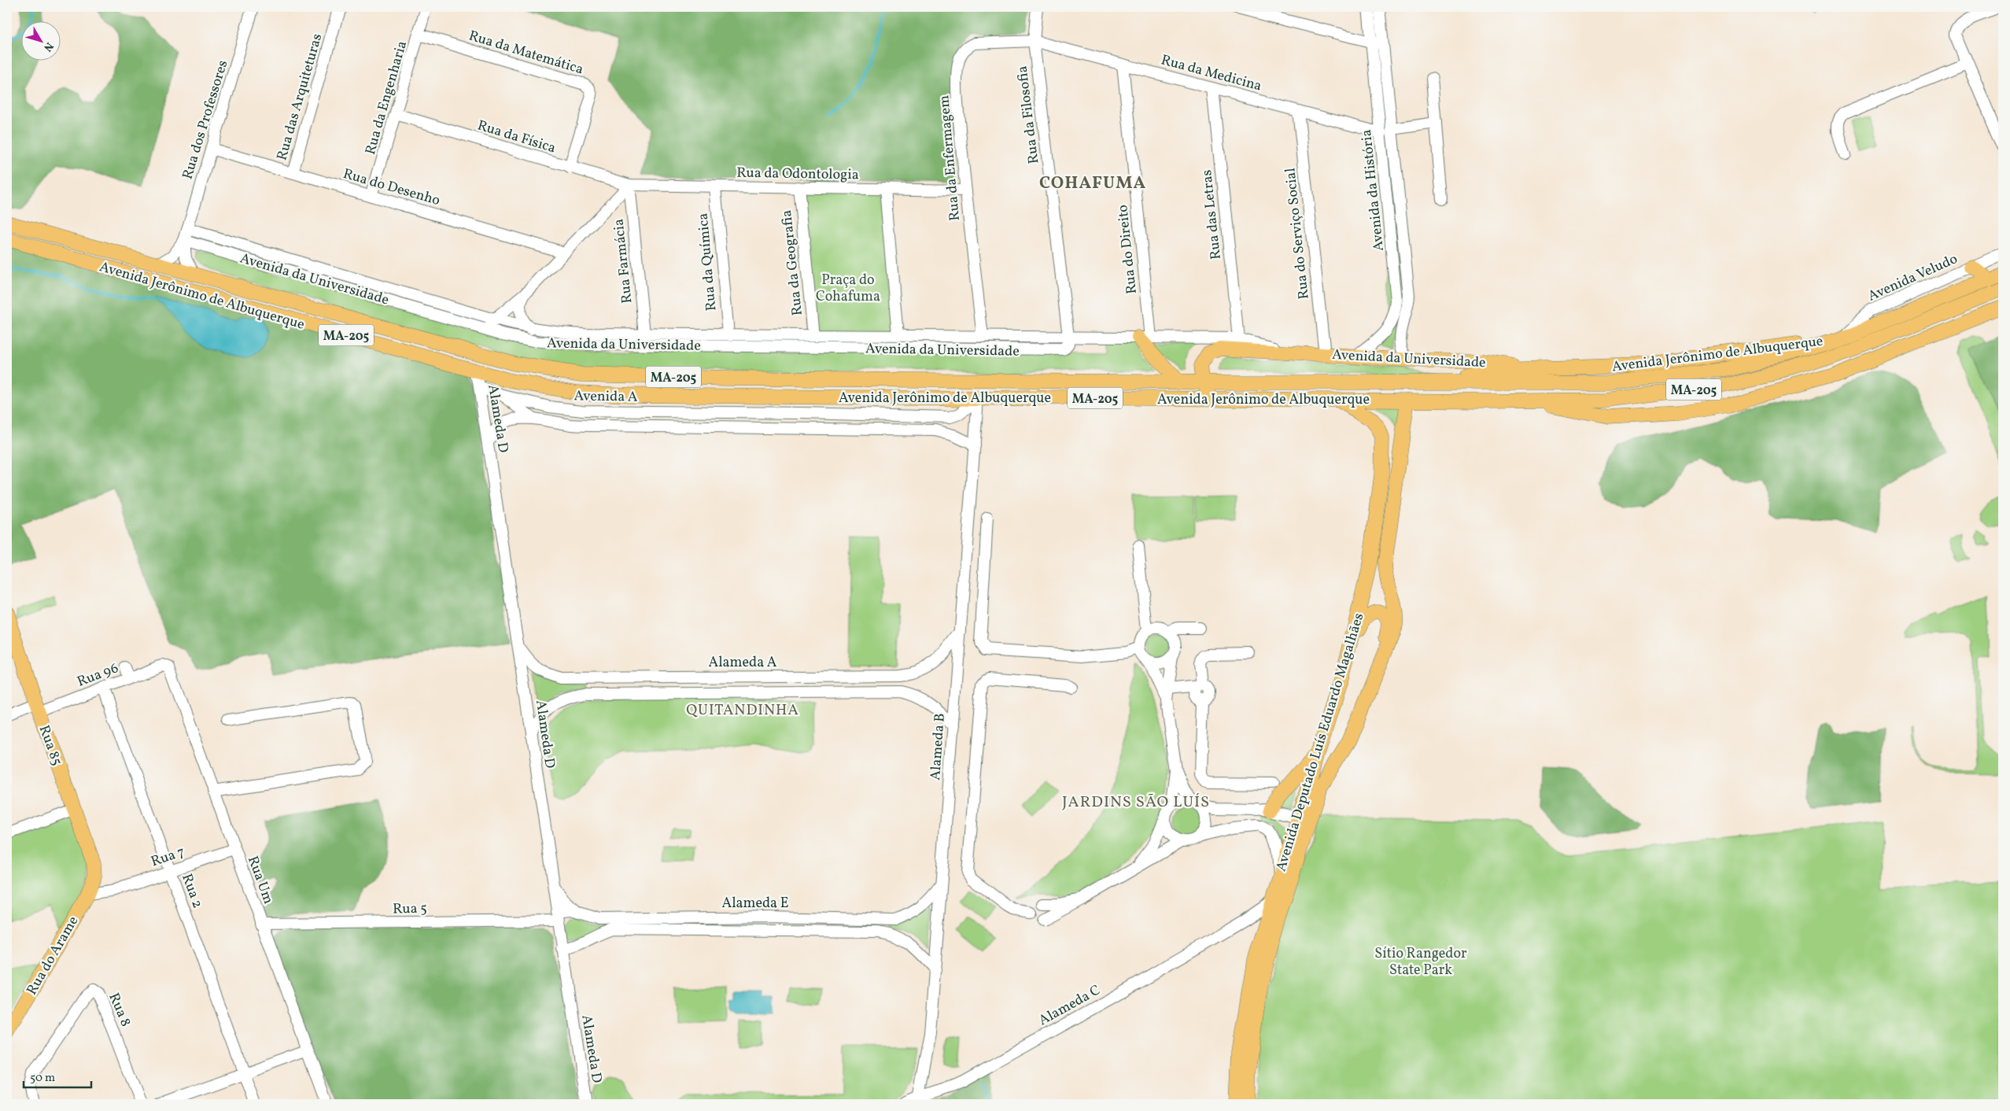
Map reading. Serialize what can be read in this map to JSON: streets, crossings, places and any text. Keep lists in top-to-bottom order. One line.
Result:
{"streets":{"main road":["Avenida da Universidade","Avenida Jerônimo de Albuquerque","MA-205","Avenida Deputado Luís Eduardo Magalhães","Rua 85","Rua do Arame"],"street":["Rua da Matemática","Rua da Medicina","Rua das Arquiteturas","Rua da Engenharia","Rua da Filosofia","Rua dos Professores","Rua da Física","Rua da Enfermagem","Rua da Odontologia","Rua do Desenho","Avenida da História","Rua das Letras","Rua do Serviço Social","Rua do Direito","Rua Farmácia","Rua da Química","Rua da Geografia","Avenida Veludo","Avenida A","Alameda D","Alameda A","Rua 96","Alameda B","Rua 7","Rua Um","Rua 2","Alameda E","Rua 5","Alameda C","Rua 8"]},"crossings":[["Rua da Matemática","Rua da Engenharia"],["Rua da Matemática","Rua da Física"],["Rua da Medicina","Rua da Filosofia"],["Rua da Medicina","Rua da Enfermagem"],["Rua da Medicina","Avenida da História"],["Rua da Medicina","Rua das Letras"],["Rua da Medicina","Rua do Serviço Social"],["Rua da Medicina","Rua do Direito"],["Rua das Arquiteturas","Rua do Desenho"],["Rua da Engenharia","Rua da Física"],["Rua da Engenharia","Rua do Desenho"],["Rua da Filosofia","Rua da Enfermagem"],["Rua da Filosofia","Avenida da Universidade"],["Rua dos Professores","Rua do Desenho"],["Rua dos Professores","Avenida da Universidade"],["Rua dos Professores","Avenida Jerônimo de Albuquerque"],["Rua da Física","Rua da Odontologia"],["Rua da Física","Rua Farmácia"],["Rua da Enfermagem","Rua da Odontologia"],["Rua da Enfermagem","Avenida da Universidade"],["Rua da Odontologia","Rua Farmácia"],["Rua da Odontologia","Rua da Química"],["Rua da Odontologia","Rua da Geografia"],["Avenida da História","Avenida da Universidade"],["Rua das Letras","Avenida da Universidade"],["Rua do Serviço Social","Avenida da Universidade"],["Rua do Direito","Avenida da Universidade"],["Rua Farmácia","Avenida da Universidade"],["Rua da Química","Avenida da Universidade"],["Rua da Geografia","Avenida da Universidade"],["Avenida Veludo","Avenida Jerônimo de Albuquerque"],["Avenida da Universidade","Avenida Jerônimo de Albuquerque"],["Avenida Jerônimo de Albuquerque","MA-205"],["Avenida Jerônimo de Albuquerque","Avenida A"],["Avenida Jerônimo de Albuquerque","Alameda D"],["Avenida Jerônimo de Albuquerque","Avenida Deputado Luís Eduardo Magalhães"],["Avenida Jerônimo de Albuquerque","Alameda B"],["Avenida A","Alameda D"],["Avenida A","Alameda B"],["Alameda D","Alameda A"],["Alameda D","Alameda E"],["Alameda D","Rua 5"],["Alameda A","Alameda B"],["Rua 96","Rua 85"],["Rua 96","Rua Um"],["Rua 96","Rua 2"],["Avenida Deputado Luís Eduardo Magalhães","Alameda C"],["Rua 85","Rua do Arame"],["Alameda B","Alameda E"],["Alameda B","Alameda C"],["Rua 7","Rua Um"],["Rua 7","Rua 2"],["Rua 7","Rua do Arame"],["Rua Um","Rua 5"],["Alameda E","Rua 5"]],"districts":["COHAFUMA","QUITANDINHA","JARDINS SÃO LUÍS"],"parks":["Praça do Cohafuma","Sítio Rangedor State Park"],"scale_bar":"50 m","north":"bottom right"}
